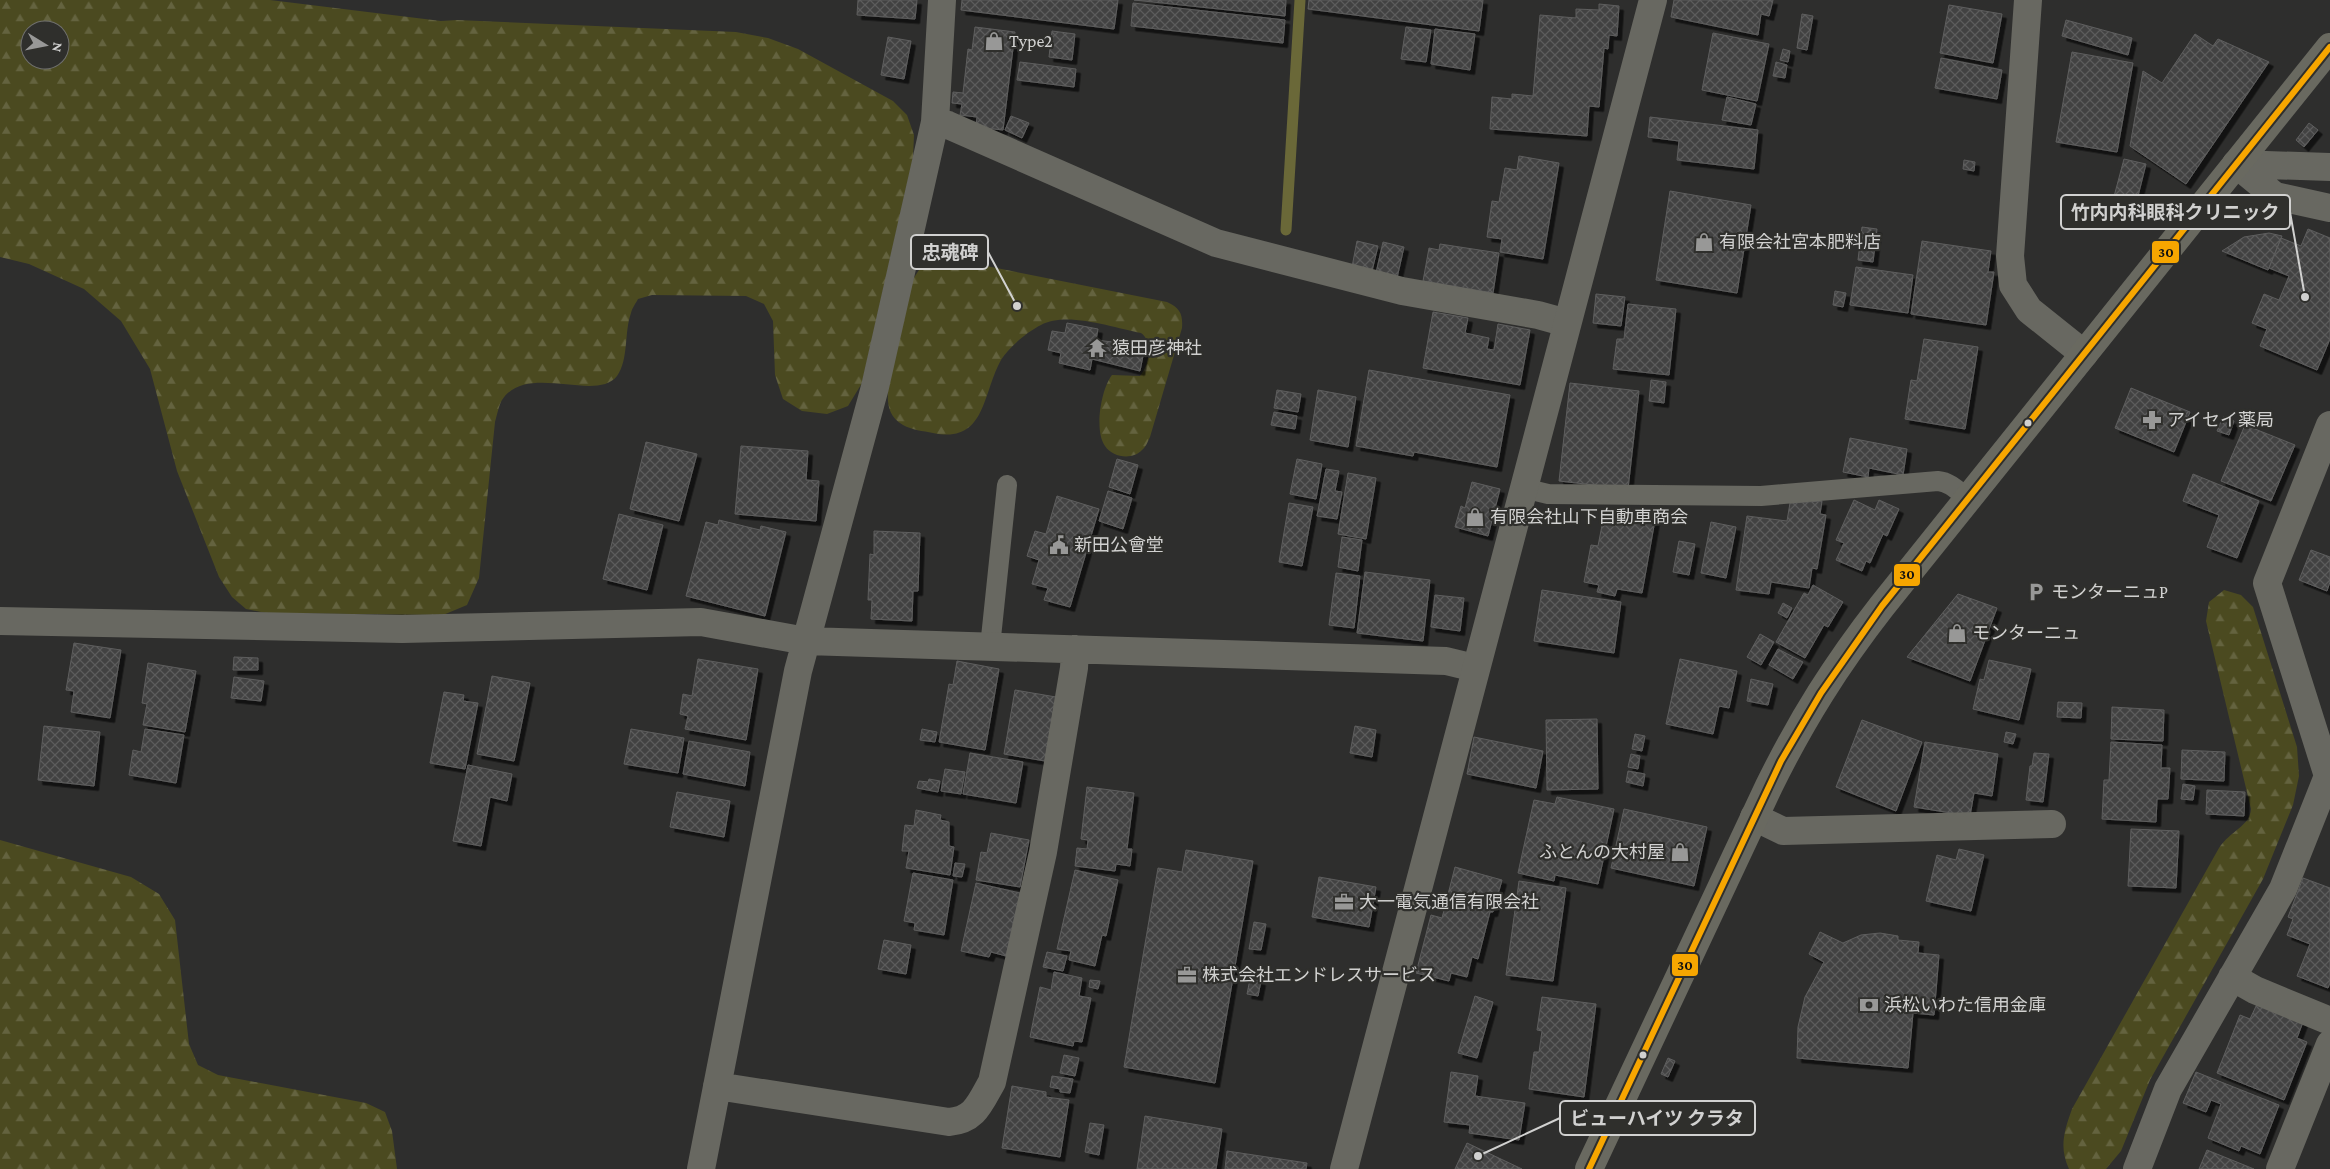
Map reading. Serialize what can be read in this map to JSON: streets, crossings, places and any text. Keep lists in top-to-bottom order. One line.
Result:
{"places":{"shop":["Type2","有限会社宮本肥料店","有限会社山下自動車商会","モンターニュ","ふとんの大村屋"],"other":["竹内内科眼科クリニック","忠魂碑","ビューハイツ クラタ"],"temple":["猿田彦神社"],"pharmacy":["アイセイ薬局"],"public building":["新田公會堂"],"parking":["モンターニュP"],"office":["大一電気通信有限会社","株式会社エンドレスサービス"],"bank":["浜松いわた信用金庫"]},"lines":["transit line 30"],"north":"right"}
